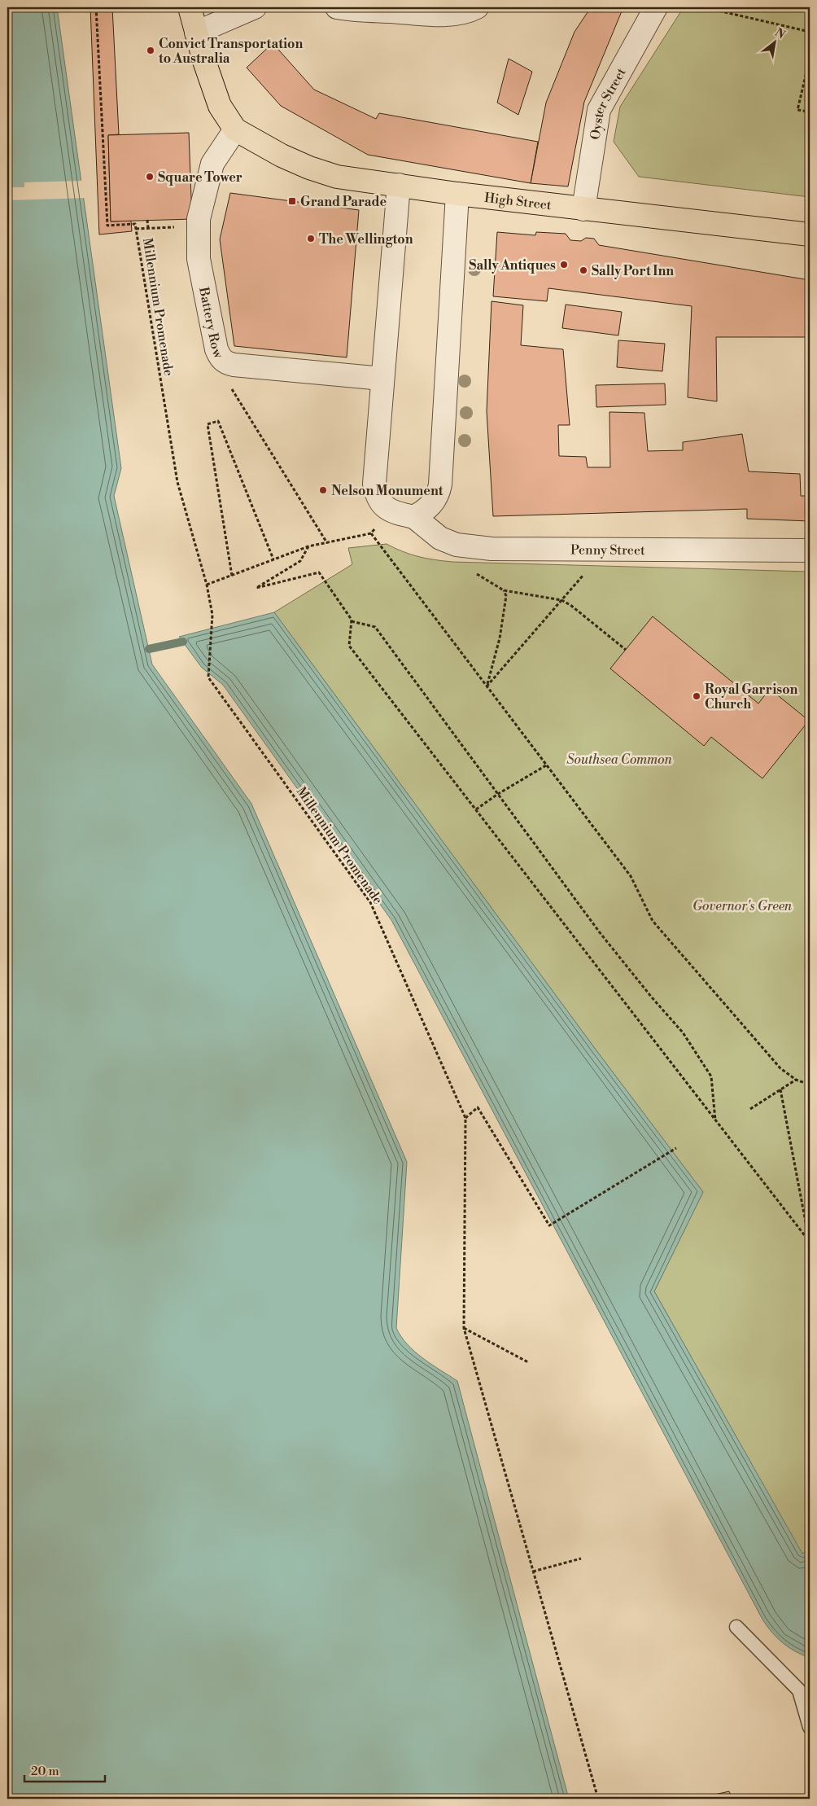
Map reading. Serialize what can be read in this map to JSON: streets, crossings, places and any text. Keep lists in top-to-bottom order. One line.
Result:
{"streets":{"main road":["High Street"],"street":["Oyster Street","Battery Row","Penny Street"],"path":["Millennium Promenade"]},"crossings":[["Oyster Street","High Street"],["High Street","Battery Row"]],"parks":["Southsea Common","Governor's Green"],"places":{"other":["Convict Transportation to Australia","Square Tower","The Wellington","Sally Antiques","Sally Port Inn","Nelson Monument","Royal Garrison Church"],"transit":["Grand Parade"]},"scale_bar":"20 m","north":"top right"}
